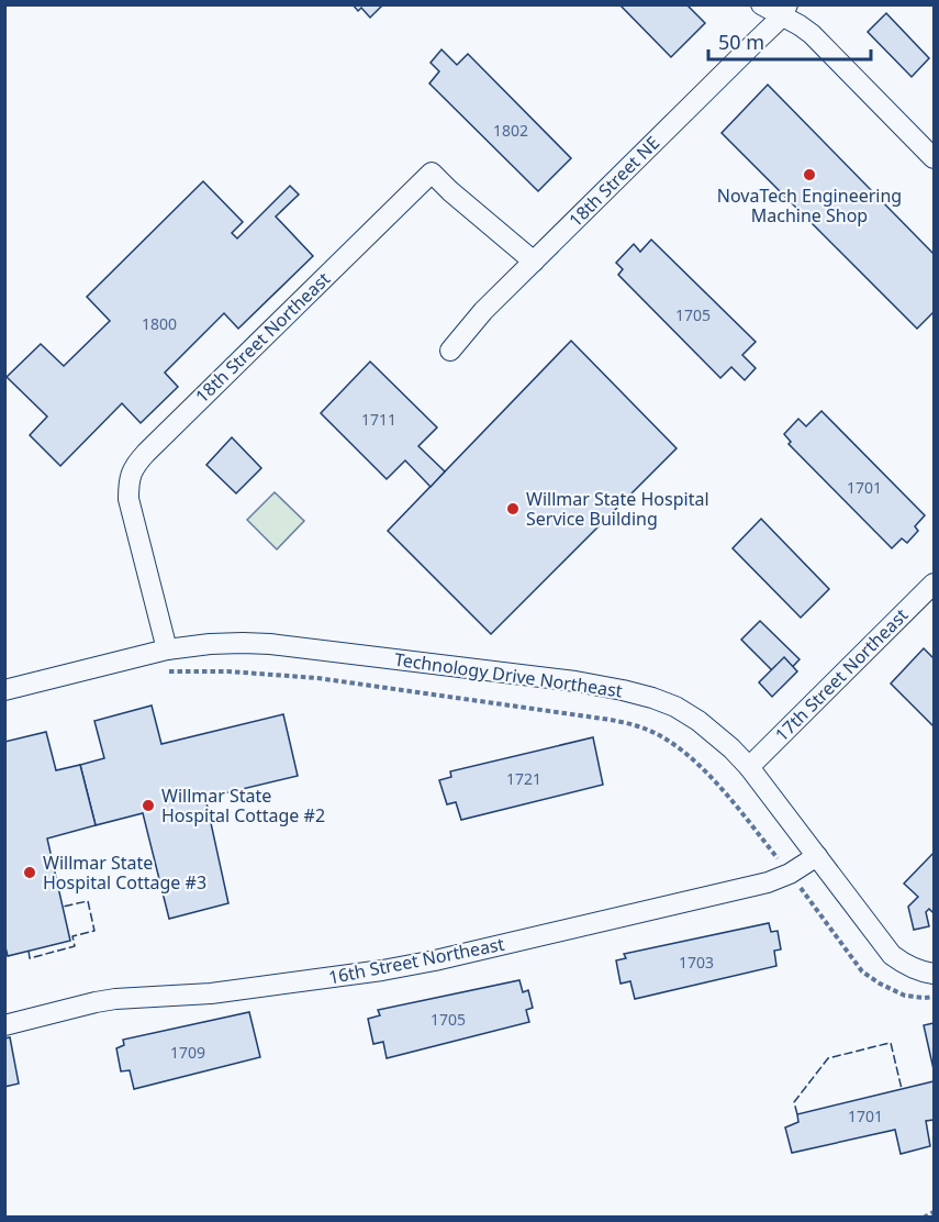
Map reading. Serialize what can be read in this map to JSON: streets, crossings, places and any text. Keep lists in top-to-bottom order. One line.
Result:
{"streets":{"street":["18th Street NE","18th Street Northeast","Technology Drive Northeast","17th Street Northeast","16th Street Northeast"]},"crossings":[["18th Street NE","18th Street Northeast"],["18th Street Northeast","Technology Drive Northeast"],["Technology Drive Northeast","17th Street Northeast"],["Technology Drive Northeast","16th Street Northeast"]],"places":["NovaTech Engineering Machine Shop","Willmar State Hospital Service Building","Willmar State Hospital Cottage #2","Willmar State Hospital Cottage #3"],"house_numbers":["1802","1705","1800","1711","1701","1721","1703","1705","1709","1701"],"scale_bar":"50 m"}
